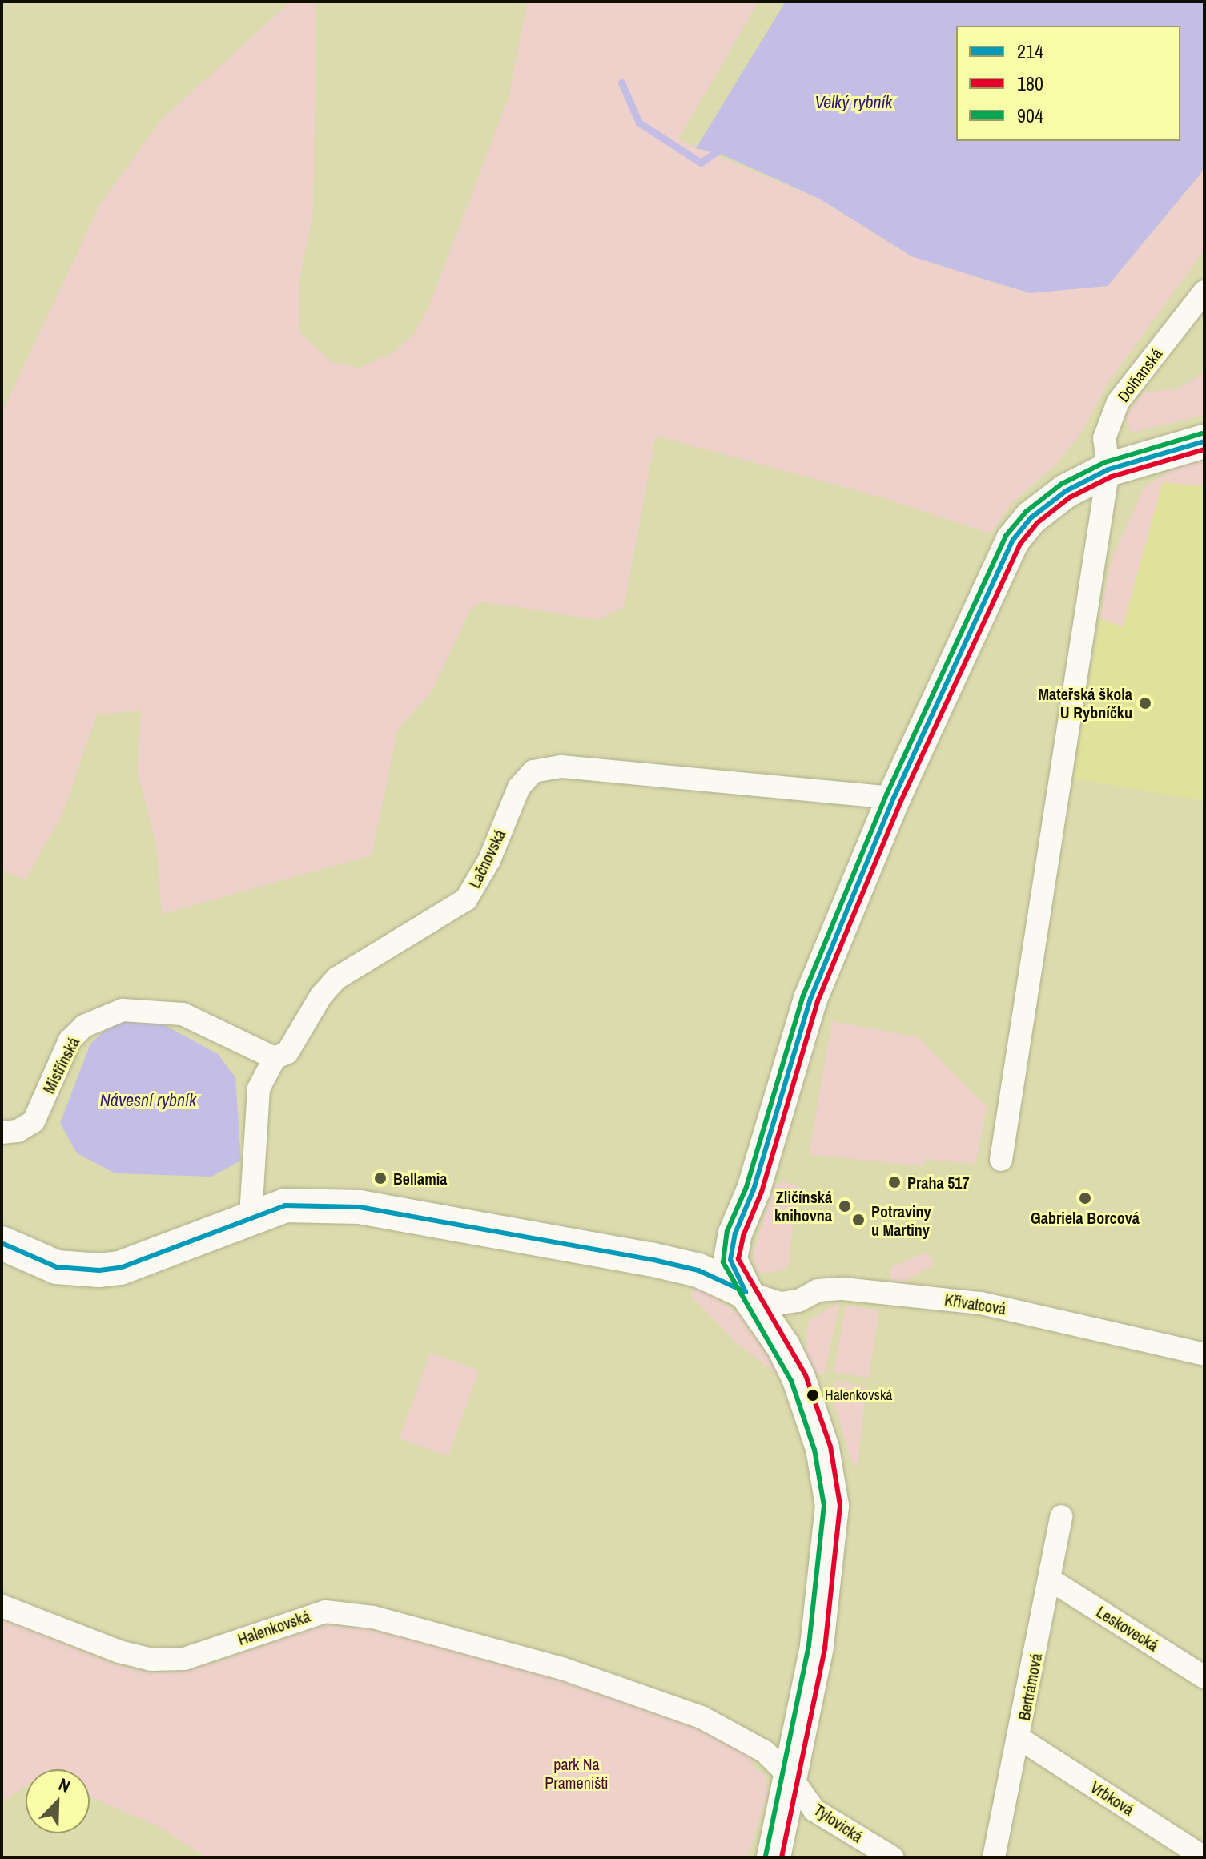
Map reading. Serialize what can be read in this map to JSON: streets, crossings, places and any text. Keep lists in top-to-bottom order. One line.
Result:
{"streets":{"street":["Dolňanská","Lačnovská","Mistřínská","Křivatcová","Halenkovská","Leskovecká","Bertrámová","Vrbková","Tylovická"]},"crossings":[["Lačnovská","Mistřínská"],["Halenkovská","Tylovická"],["Leskovecká","Bertrámová"],["Bertrámová","Vrbková"]],"water":["Velký rybník","Návesní rybník"],"parks":["park Na Prameništi"],"places":["Mateřská škola U Rybníčku","Bellamia","Praha 517","Gabriela Borcová","Zličínská knihovna","Potraviny u Martiny","Halenkovská"],"lines":["transit line 904","transit line 214","transit line 180"],"legend":["214","180","904"],"north":"top right"}
